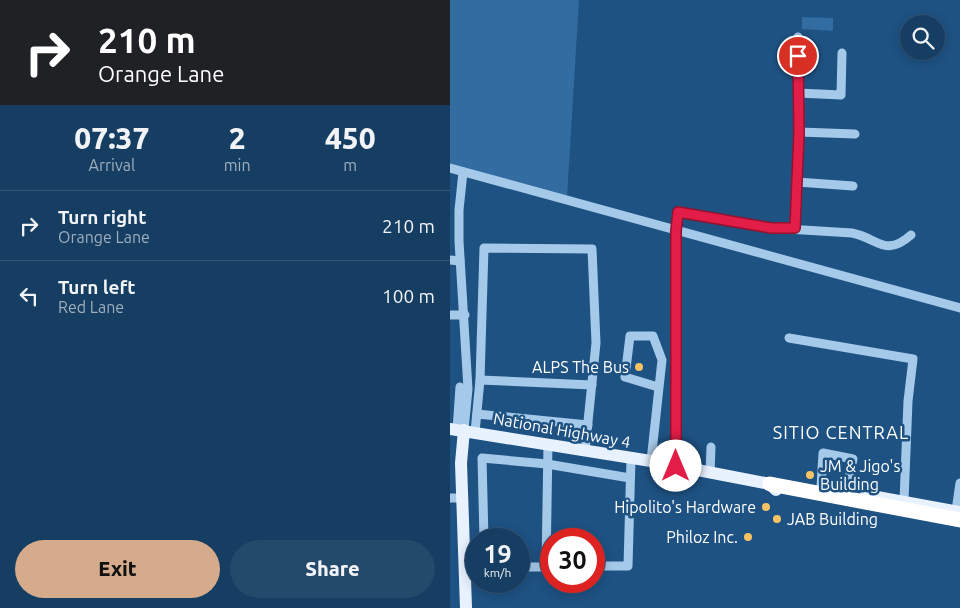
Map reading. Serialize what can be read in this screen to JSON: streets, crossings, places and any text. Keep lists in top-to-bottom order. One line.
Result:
{"streets":{"main road":["National Highway 4"]},"districts":["SITIO CENTRAL"],"places":["ALPS The Bus","JM & Jigo's Building","Hipolito's Hardware","JAB Building","Philoz Inc."],"page":{"turn":["210 m","Orange Lane"],"eta":["07:37","Arrival","2","min","450","m"],"list":[{"name":"Turn right","note":"Orange Lane","value":"210 m"},{"name":"Turn left","note":"Red Lane","value":"100 m"}],"speed":"19 km/h","limit":"30","buttons":["Exit","Share"]}}
